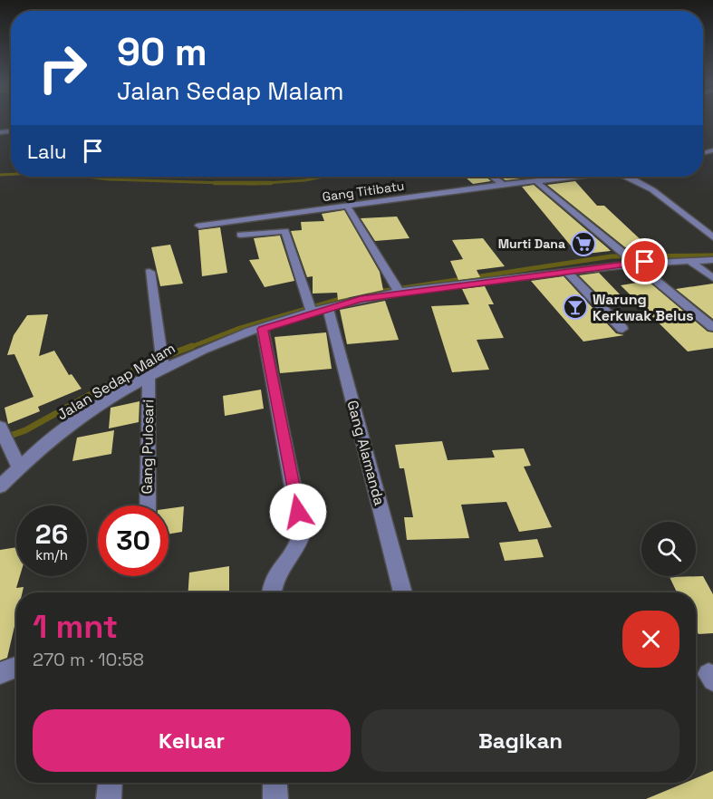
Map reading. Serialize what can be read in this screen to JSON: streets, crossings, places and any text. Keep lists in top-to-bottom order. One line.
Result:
{"streets":{"street":["Gang Titibatu","Jalan Sedap Malam","Gang Pulosari","Gang Alamanda"]},"crossings":[["Jalan Sedap Malam","Gang Pulosari"],["Jalan Sedap Malam","Gang Alamanda"]],"places":{"supermarket":["Murti Dana"],"bar":["Warung Kerkwak Belus"]},"page":{"turn":["90 m","Jalan Sedap Malam"],"then":"Lalu","speed":"26 km/h","limit":"30","heading":["1 mnt","270 m · 10:58"],"buttons":["Keluar","Bagikan"]}}
